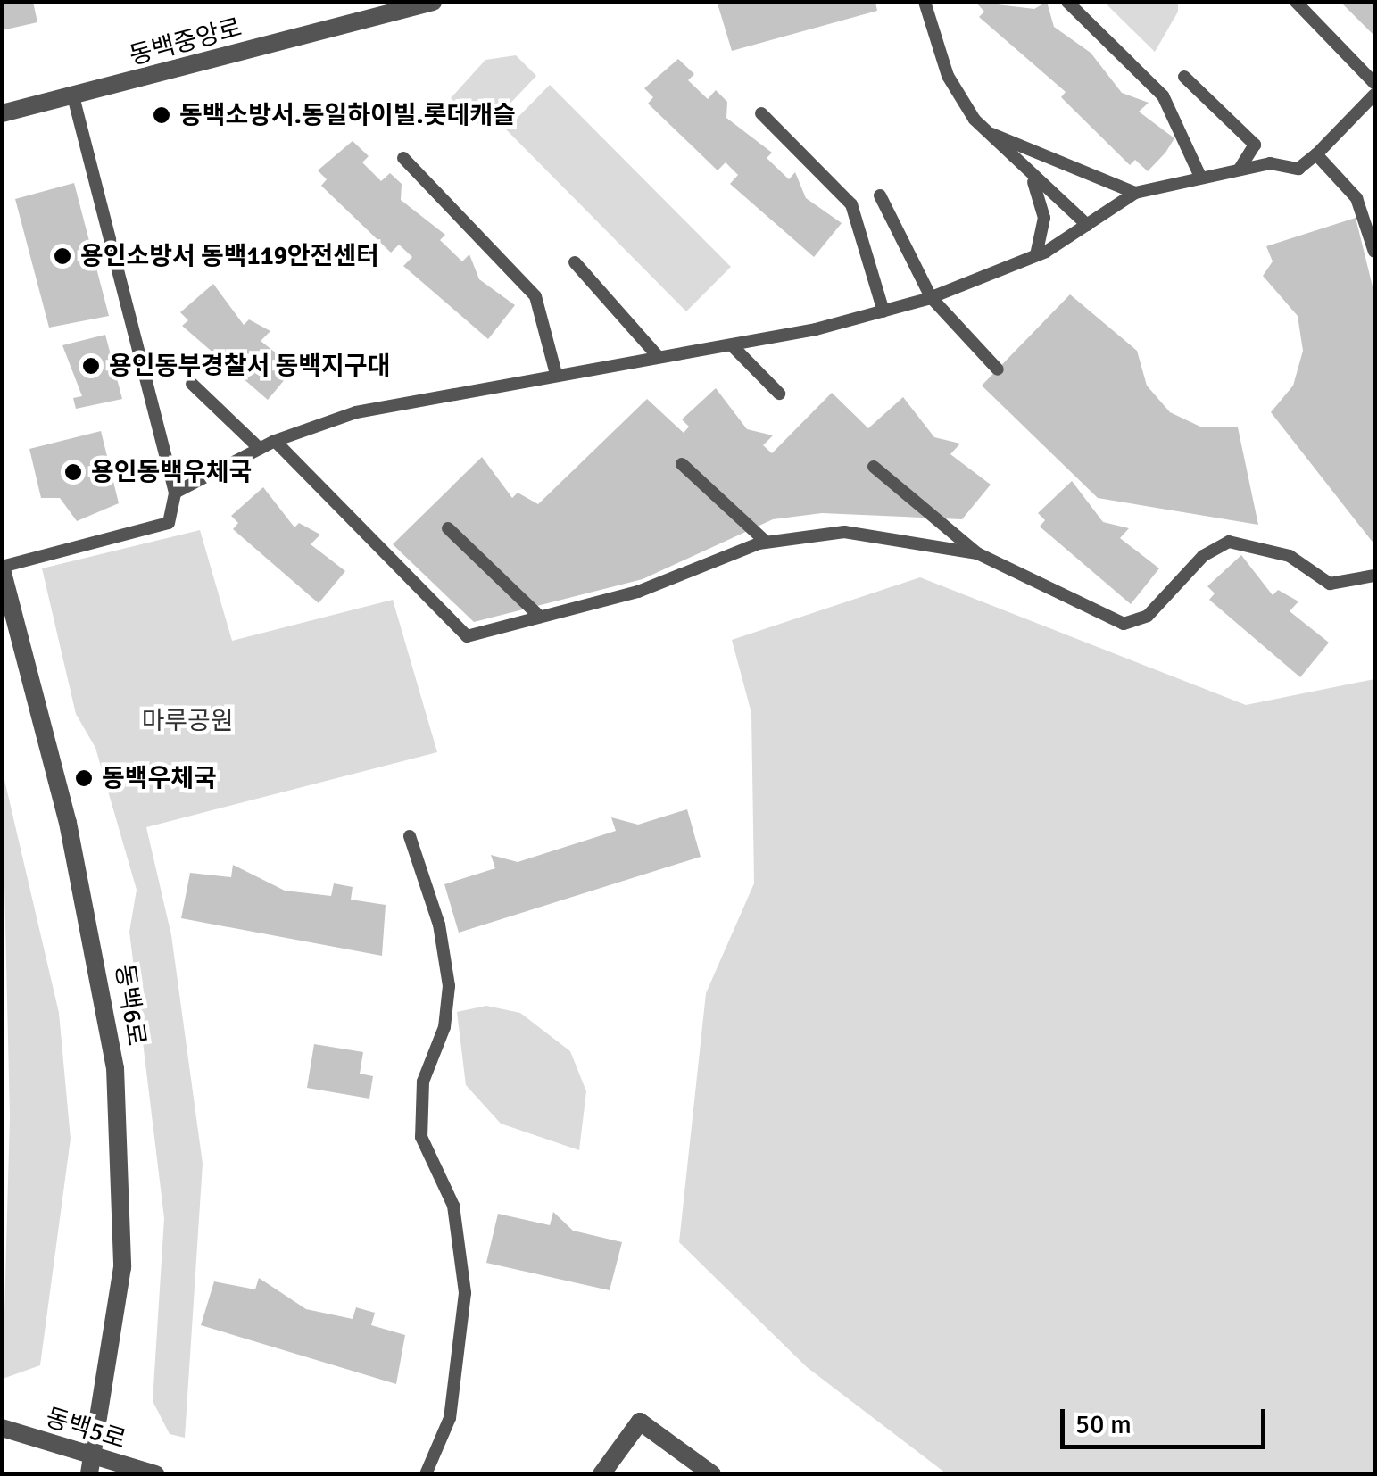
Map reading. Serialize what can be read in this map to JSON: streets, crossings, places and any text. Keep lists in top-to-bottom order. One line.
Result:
{"streets":{"street":["동백중앙로","동백6로","동백5로"]},"crossings":[["동백6로","동백5로"]],"parks":["마루공원"],"places":["동백소방서.동일하이빌.롯데캐슬","용인소방서 동백119안전센터","용인동부경찰서 동백지구대","용인동백우체국","동백우체국"],"scale_bar":"50 m"}
